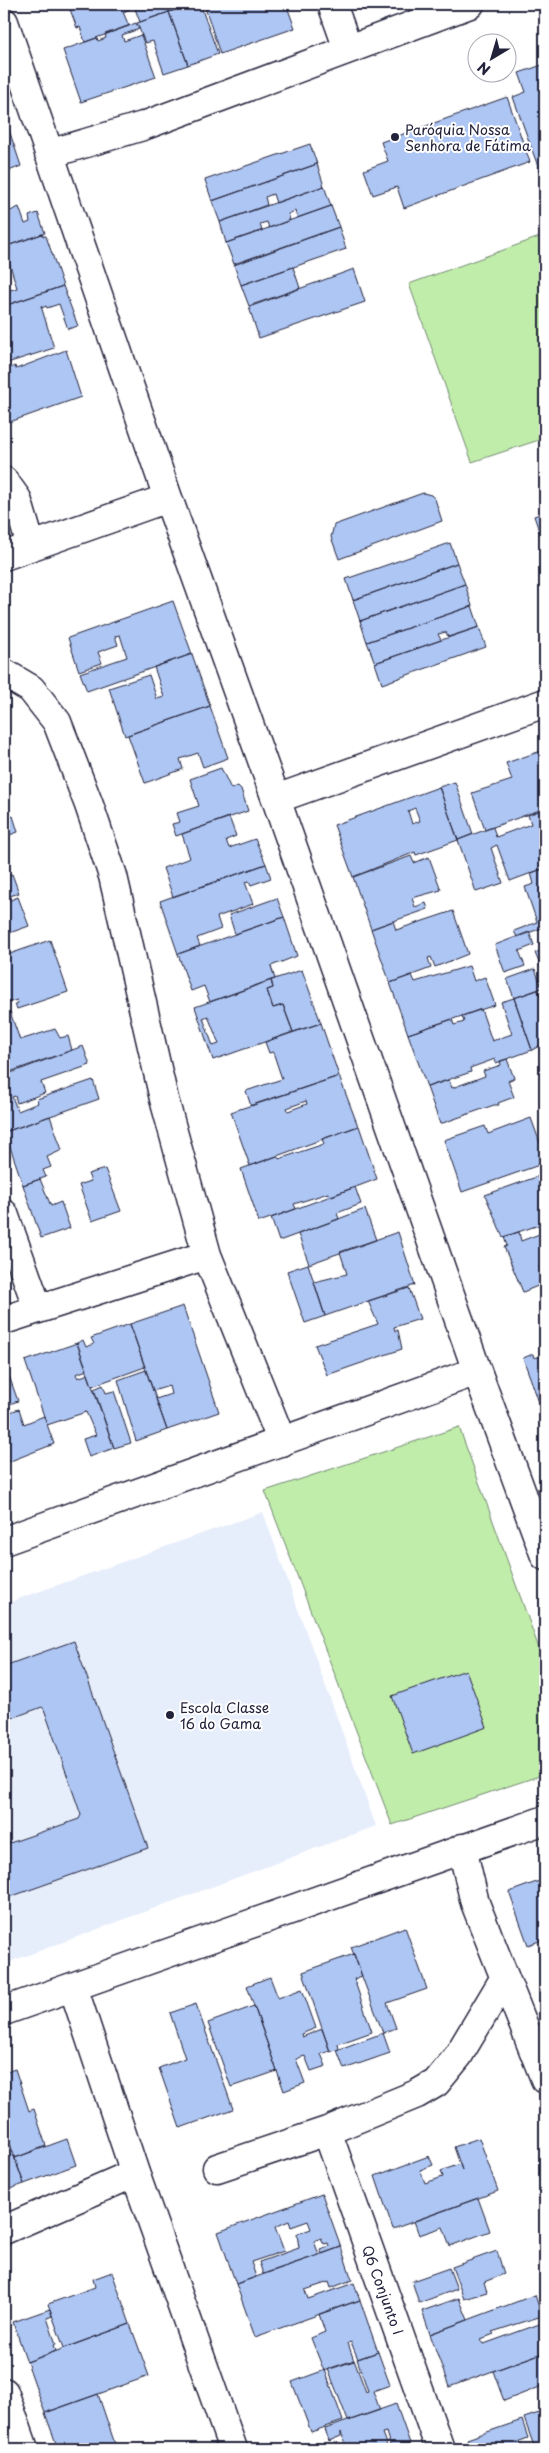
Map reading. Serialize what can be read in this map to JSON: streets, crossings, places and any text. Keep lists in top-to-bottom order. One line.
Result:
{"streets":{"street":["Q6 Conjunto I"]},"places":["Paróquia Nossa Senhora de Fátima","Escola Classe 16 do Gama"],"north":"bottom left"}
